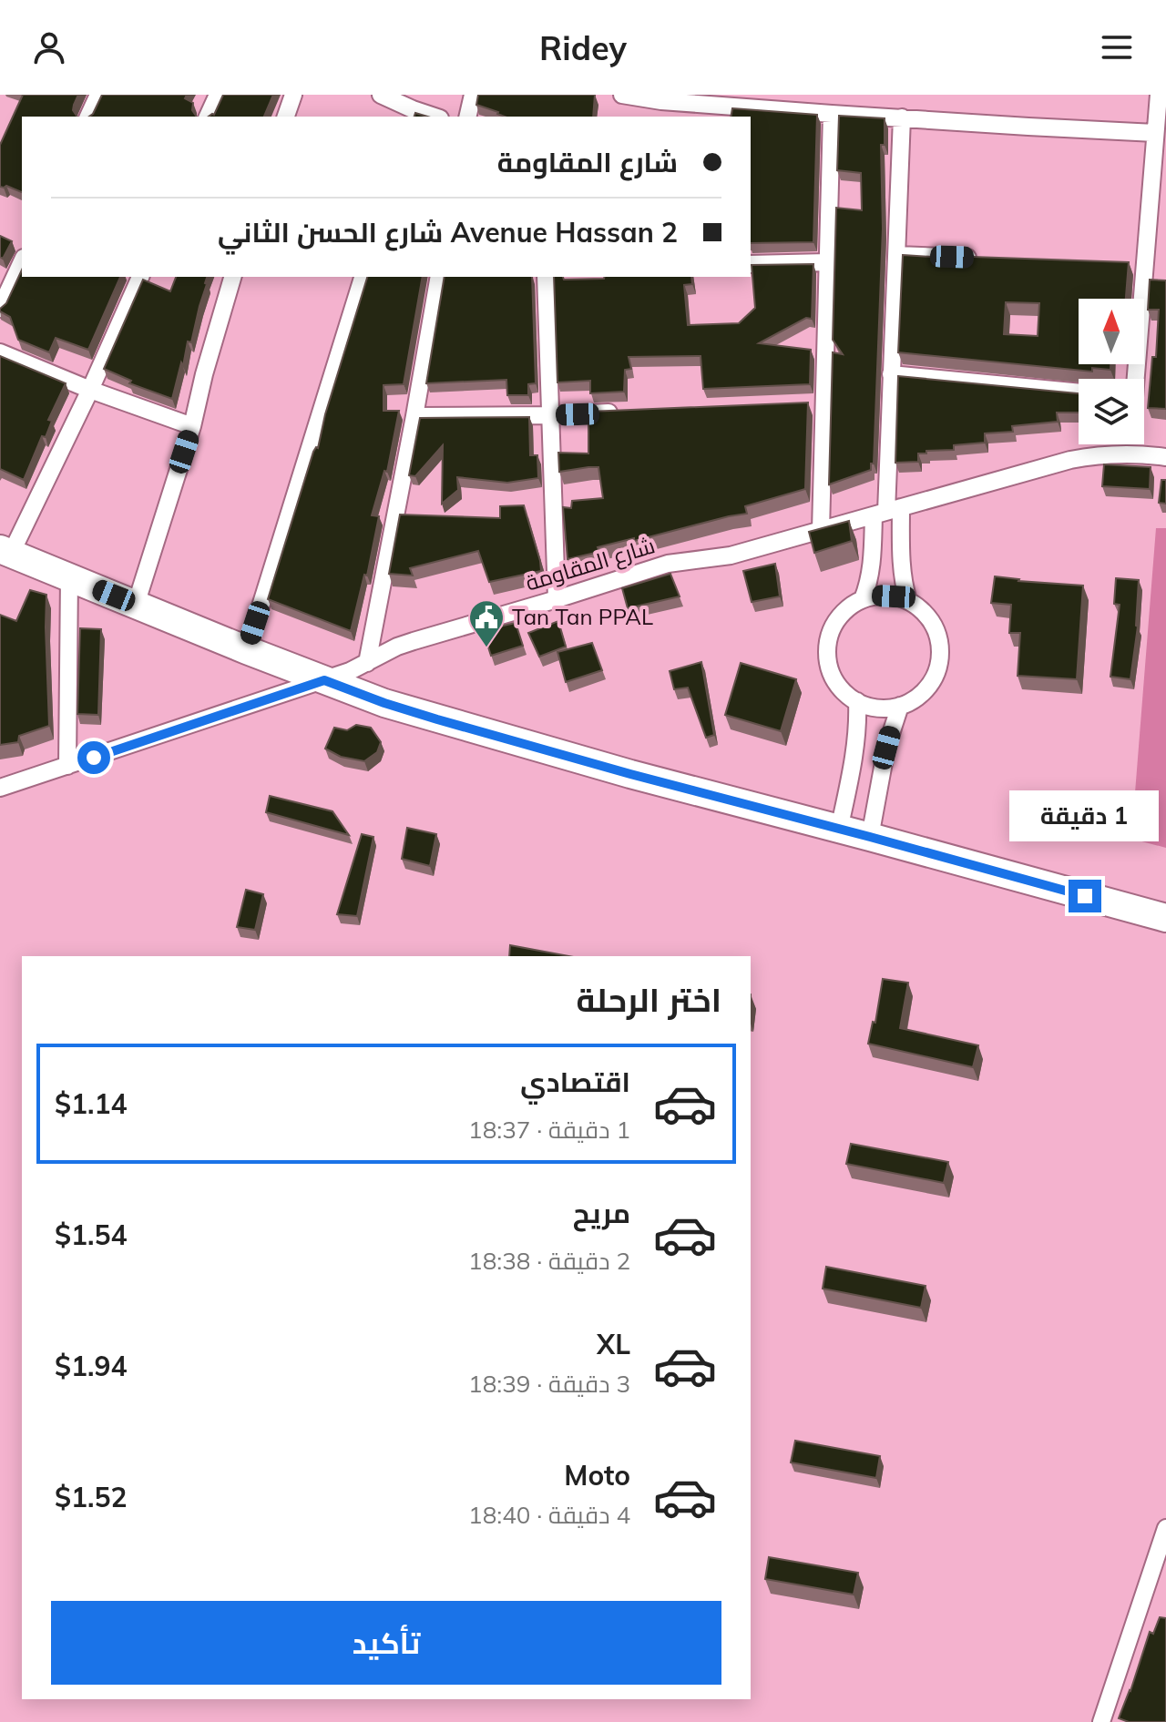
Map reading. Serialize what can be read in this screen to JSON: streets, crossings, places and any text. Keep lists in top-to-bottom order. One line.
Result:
{"streets":{"street":["شارع المقاومة"]},"places":{"public building":["Tan Tan PPAL"]},"north":"top","page":{"header":"Ridey","banner":["شارع المقاومة","Avenue Hassan 2 شارع الحسن الثاني"],"bubble":"1 دقيقة","heading":"اختر الرحلة","list":[{"name":"اقتصادي","note":"1 دقيقة · 18:37","value":"$1.14"},{"name":"مريح","note":"2 دقيقة · 18:38","value":"$1.54"},{"name":"XL","note":"3 دقيقة · 18:39","value":"$1.94"},{"name":"Moto","note":"4 دقيقة · 18:40","value":"$1.52"}],"buttons":"تأكيد"}}
